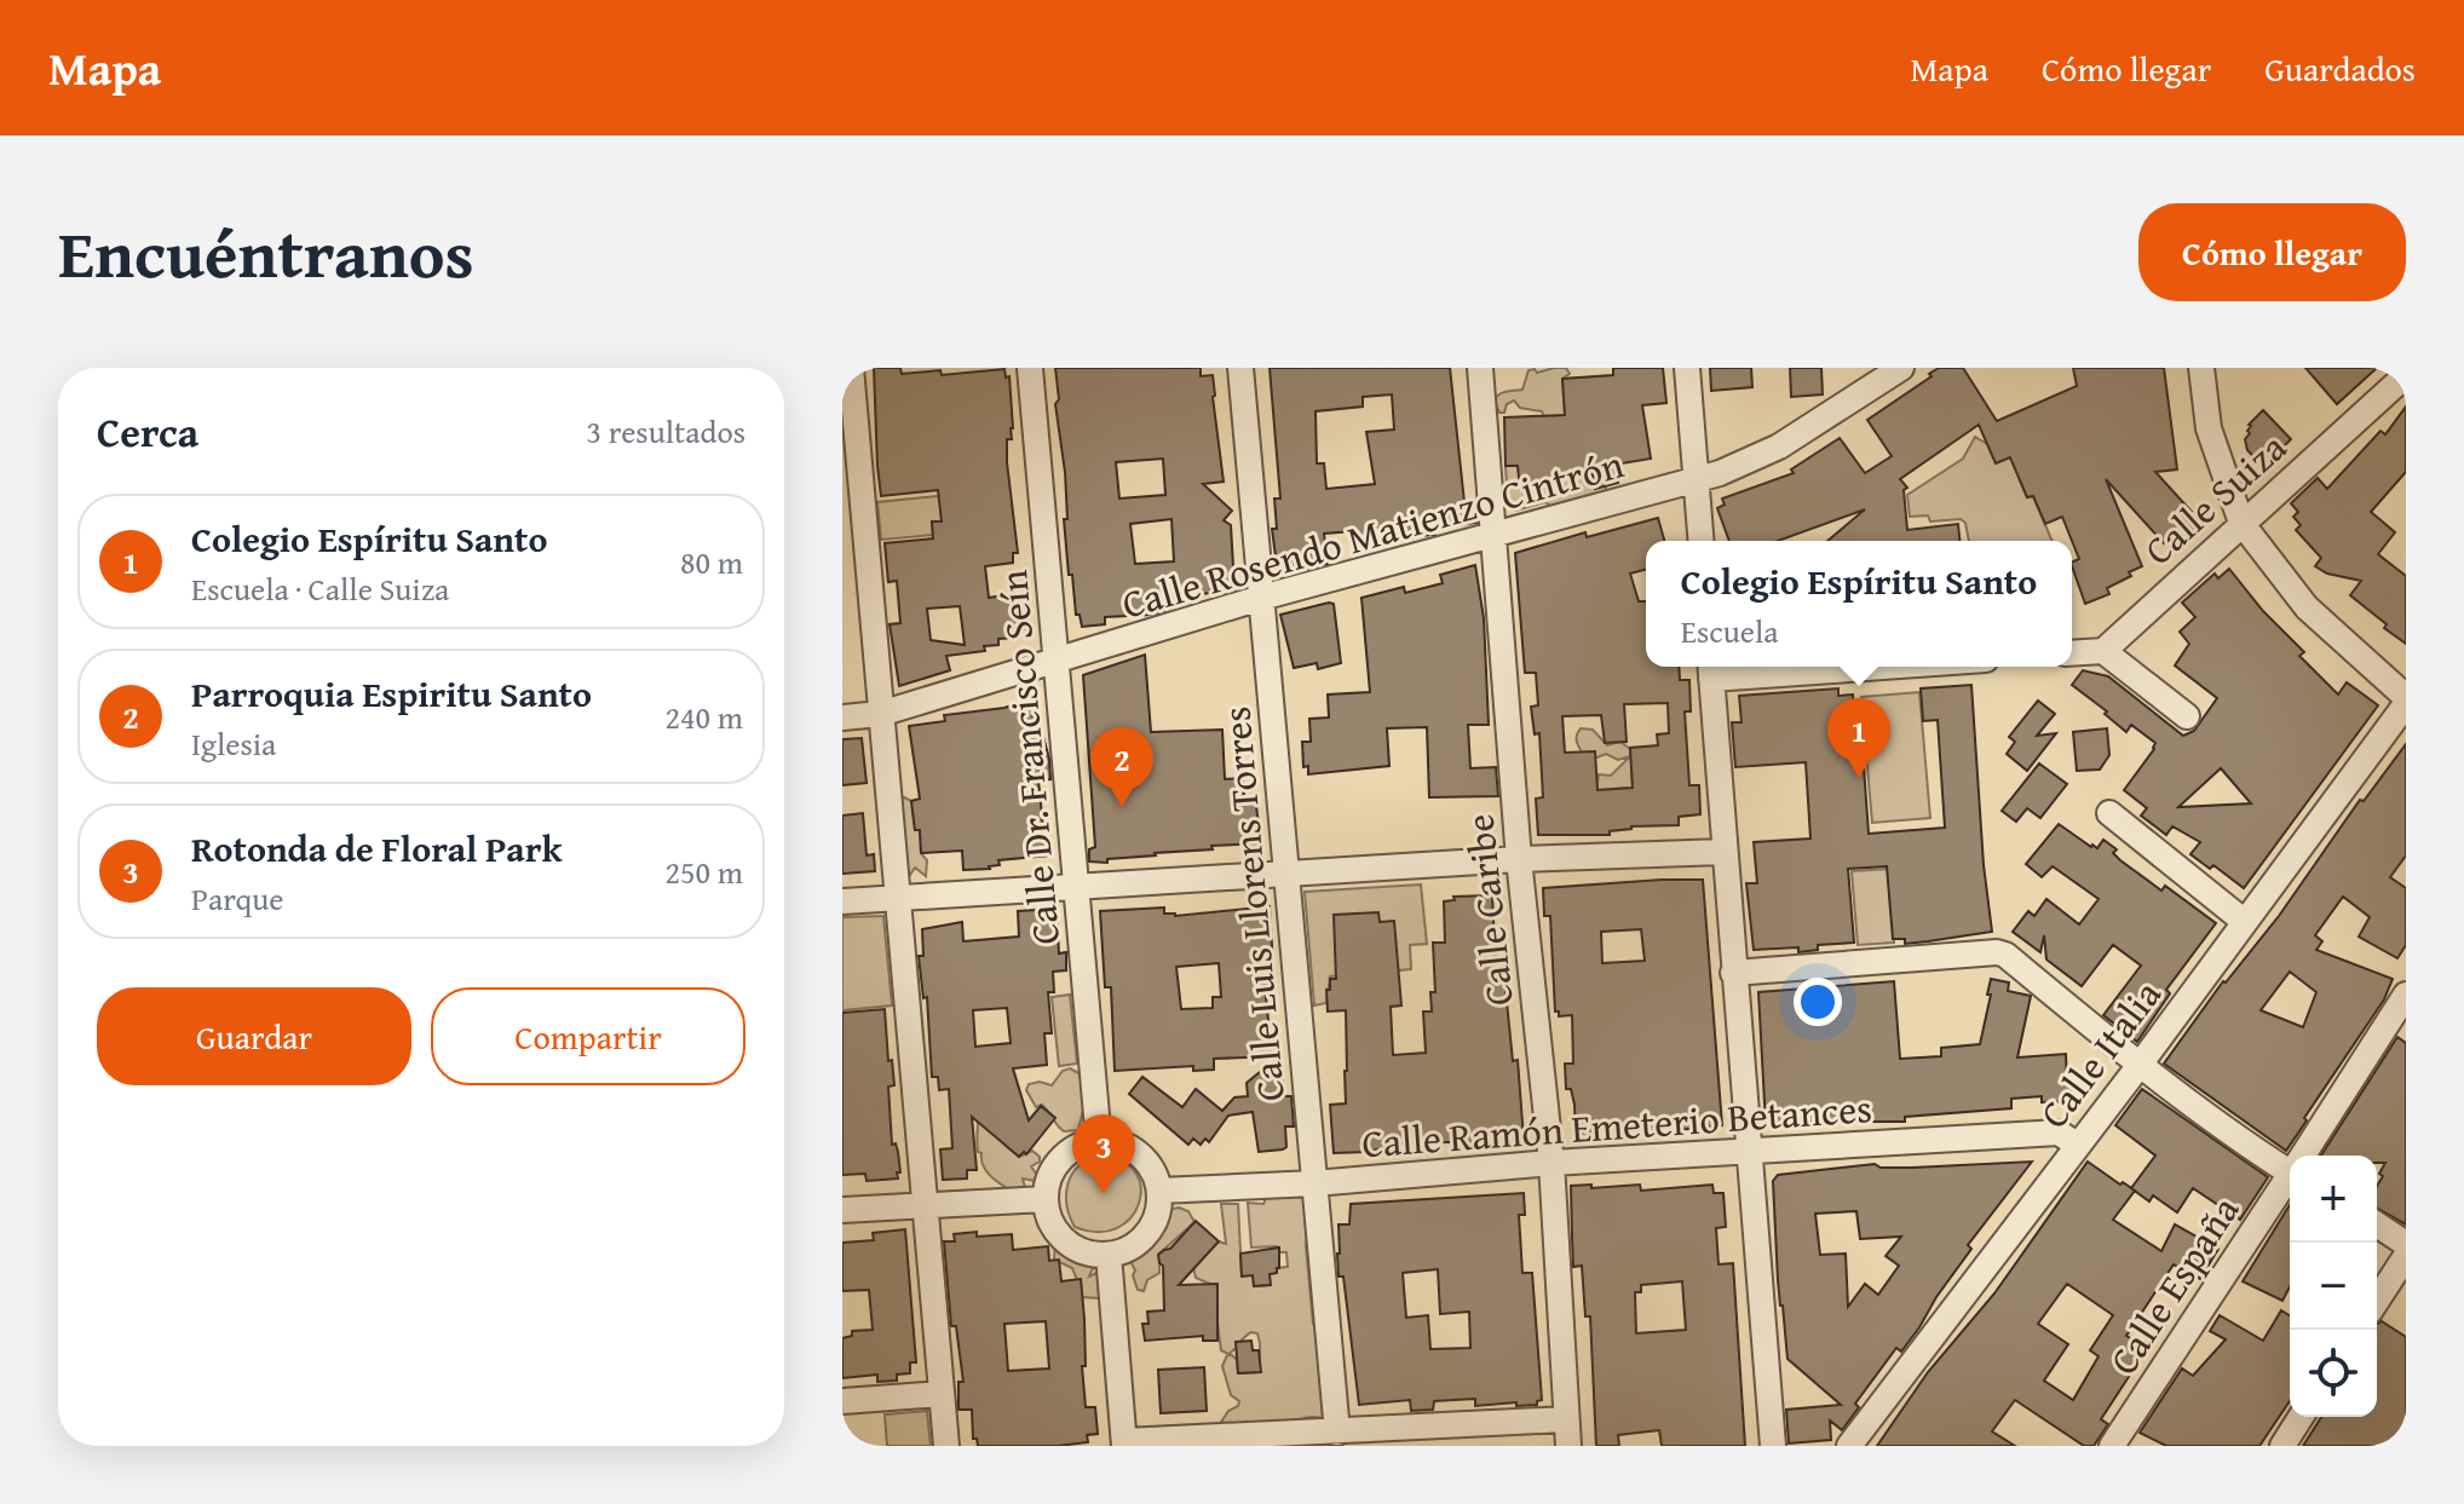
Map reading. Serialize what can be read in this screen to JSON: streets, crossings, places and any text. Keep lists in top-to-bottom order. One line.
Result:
{"streets":{"street":["Calle Suiza","Calle Rosendo Matienzo Cintrón","Calle Dr. Francisco Seín","Calle Luis Llorens Torres","Calle Caribe","Calle Italia","Calle Ramón Emeterio Betances","Calle España"]},"crossings":[["Calle Rosendo Matienzo Cintrón","Calle Dr. Francisco Seín"],["Calle Rosendo Matienzo Cintrón","Calle Luis Llorens Torres"],["Calle Rosendo Matienzo Cintrón","Calle Caribe"],["Calle Dr. Francisco Seín","Calle Ramón Emeterio Betances"],["Calle Luis Llorens Torres","Calle Ramón Emeterio Betances"],["Calle Caribe","Calle Ramón Emeterio Betances"],["Calle Italia","Calle Ramón Emeterio Betances"]],"page":{"header":"Mapa","nav":["Mapa","Cómo llegar","Guardados"],"title":"Encuéntranos","buttons":["Cómo llegar",["Guardar","Compartir"]],"heading":["Cerca","3 resultados"],"list":[{"mark":"1","name":"Colegio Espíritu Santo","note":"Escuela · Calle Suiza","value":"80 m"},{"mark":"2","name":"Parroquia Espiritu Santo","note":"Iglesia","value":"240 m"},{"mark":"3","name":"Rotonda de Floral Park","note":"Parque","value":"250 m"}],"popup":["Colegio Espíritu Santo","Escuela"],"pins":["1","2","3"],"map_buttons":["+","−"]}}
